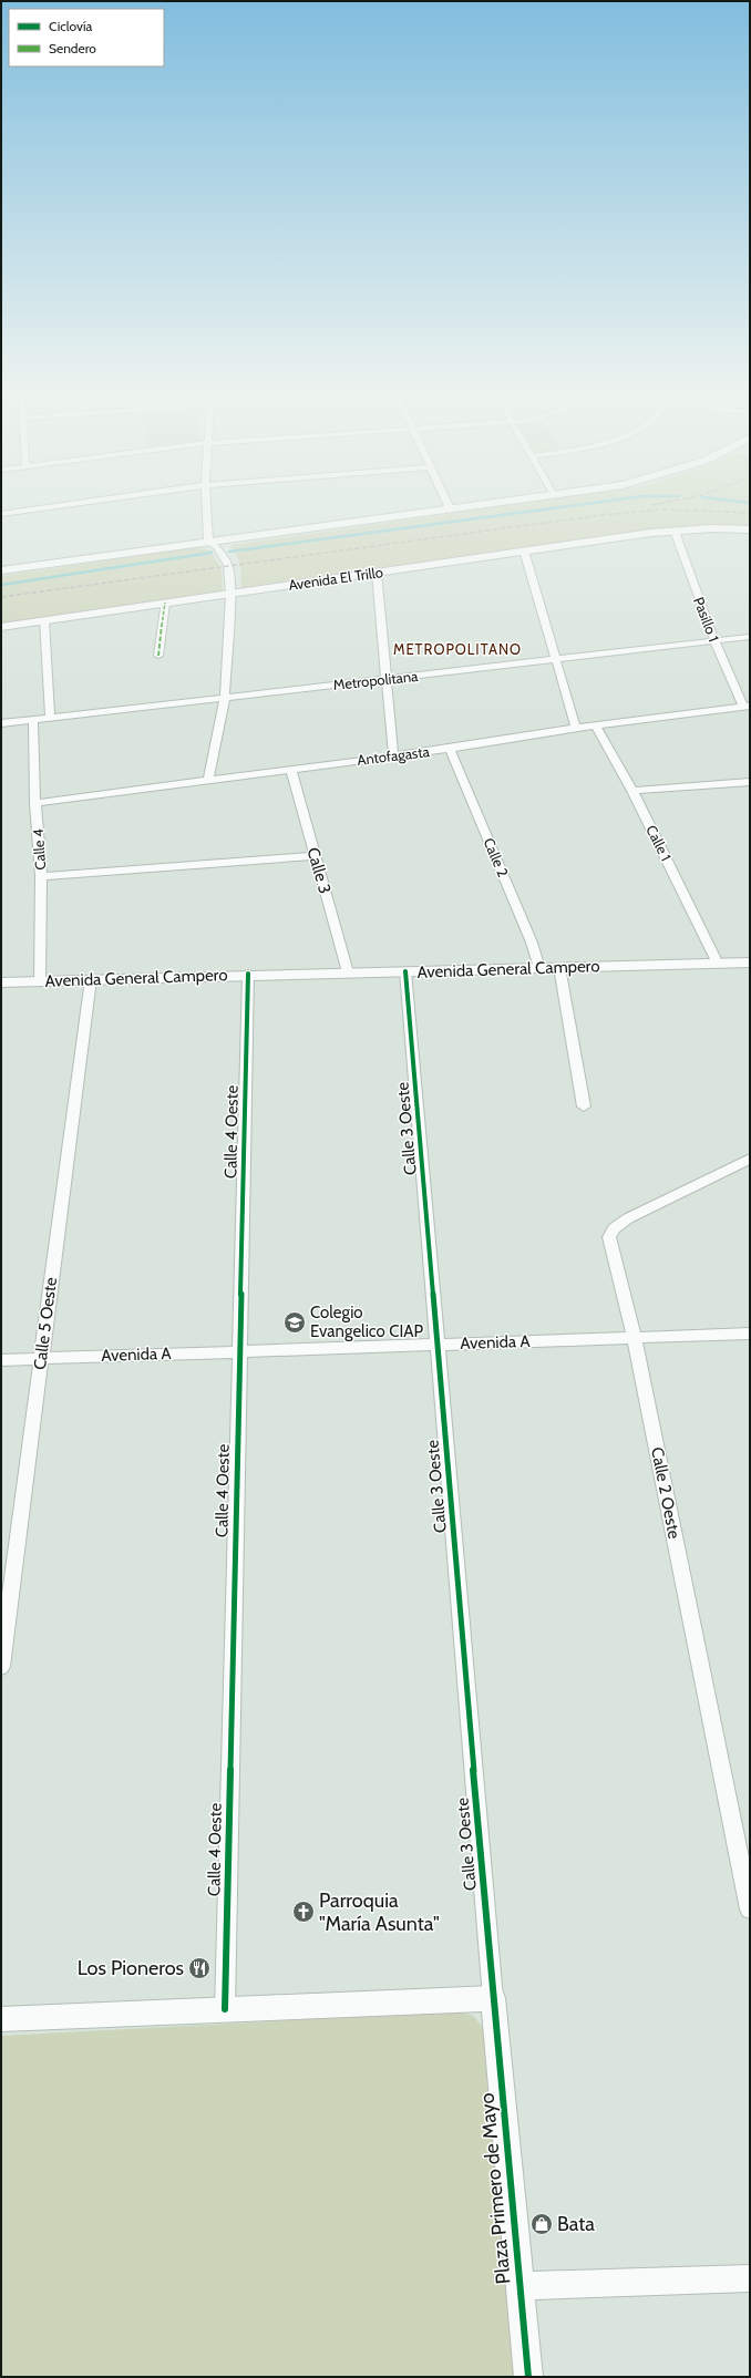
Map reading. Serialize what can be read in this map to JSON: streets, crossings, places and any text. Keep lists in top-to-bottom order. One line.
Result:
{"streets":{"main road":["Avenida El Trillo"],"street":["Pasillo 1","Metropolitana","Antofagasta","Calle 1","Calle 4","Calle 2","Calle 3","Avenida General Campero","Calle 3 Oeste","Calle 4 Oeste","Calle 5 Oeste","Avenida A","Calle 2 Oeste","Plaza Primero de Mayo"]},"crossings":[["Avenida El Trillo","Pasillo 1"],["Pasillo 1","Metropolitana"],["Pasillo 1","Antofagasta"],["Metropolitana","Calle 4"],["Antofagasta","Calle 1"],["Antofagasta","Calle 4"],["Antofagasta","Calle 2"],["Antofagasta","Calle 3"],["Calle 1","Avenida General Campero"],["Calle 4","Avenida General Campero"],["Calle 2","Avenida General Campero"],["Calle 3","Avenida General Campero"],["Avenida General Campero","Calle 3 Oeste"],["Avenida General Campero","Calle 4 Oeste"],["Avenida General Campero","Calle 5 Oeste"],["Calle 3 Oeste","Avenida A"],["Calle 3 Oeste","Plaza Primero de Mayo"],["Calle 4 Oeste","Avenida A"],["Calle 5 Oeste","Avenida A"],["Avenida A","Calle 2 Oeste"]],"districts":["METROPOLITANO"],"places":{"school or university":["Colegio Evangelico CIAP"],"church":["Parroquia \"María Asunta\""],"restaurant":["Los Pioneros"],"shop":["Bata"]},"legend":["Ciclovía","Sendero"]}
